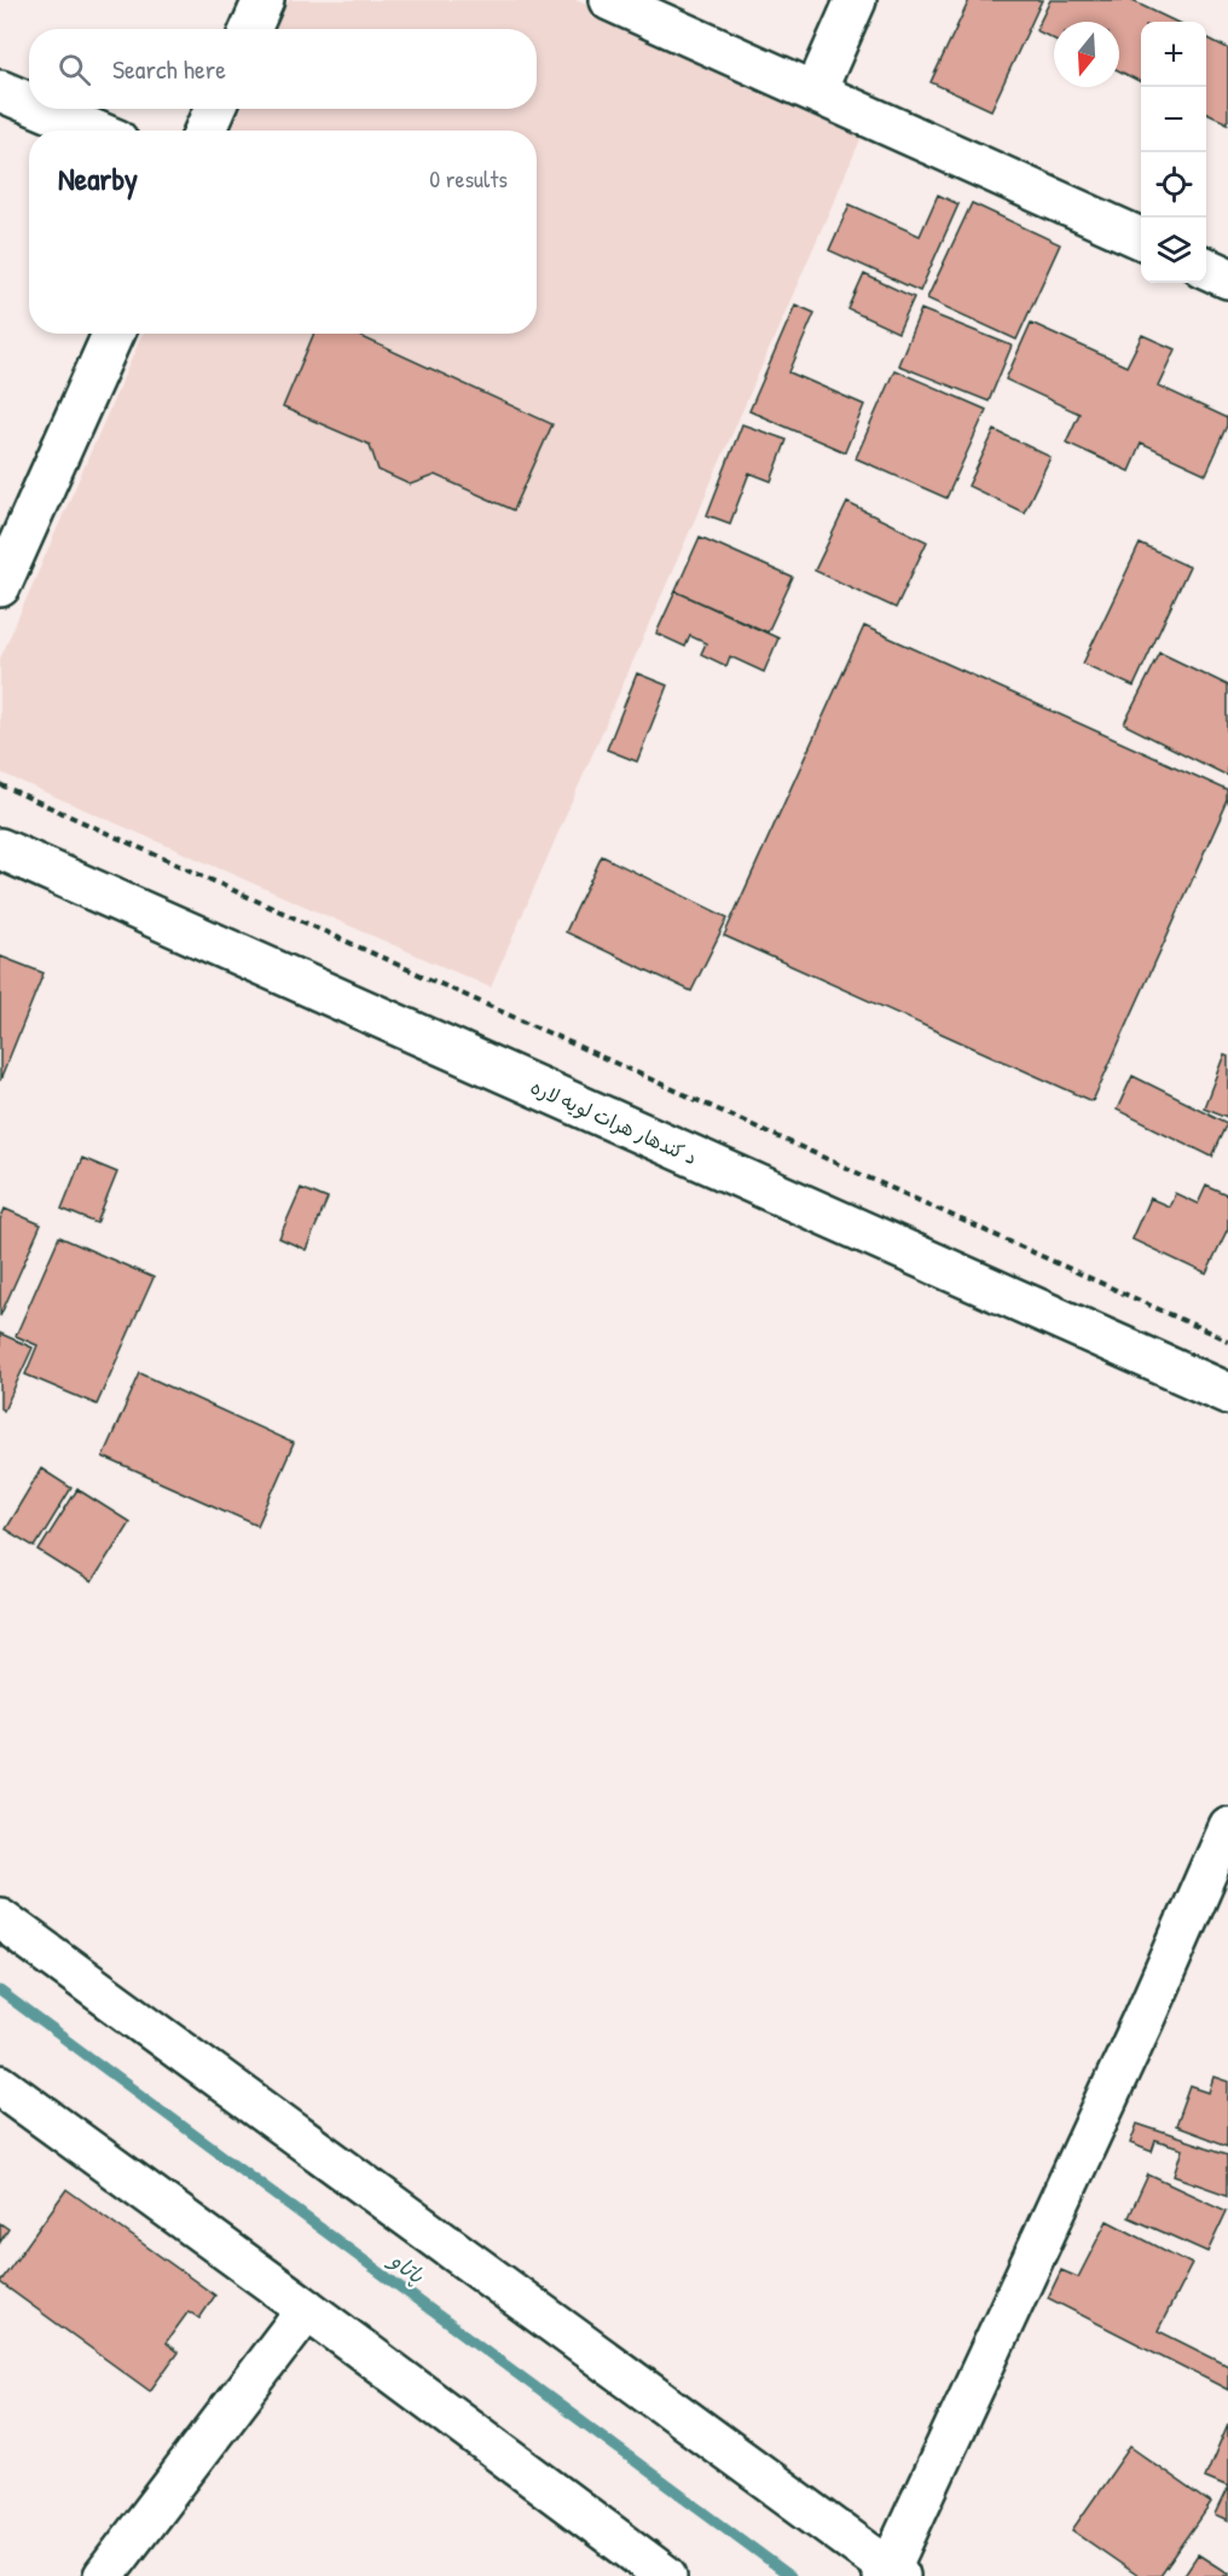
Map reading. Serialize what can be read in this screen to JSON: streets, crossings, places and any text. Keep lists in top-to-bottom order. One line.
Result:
{"streets":{"street":["د کندهار هرات لویه لاره"]},"water":["پاتاو"],"north":"bottom","page":{"map_buttons":["+","−"],"search":"Search here","heading":["Nearby","0 results"]}}
